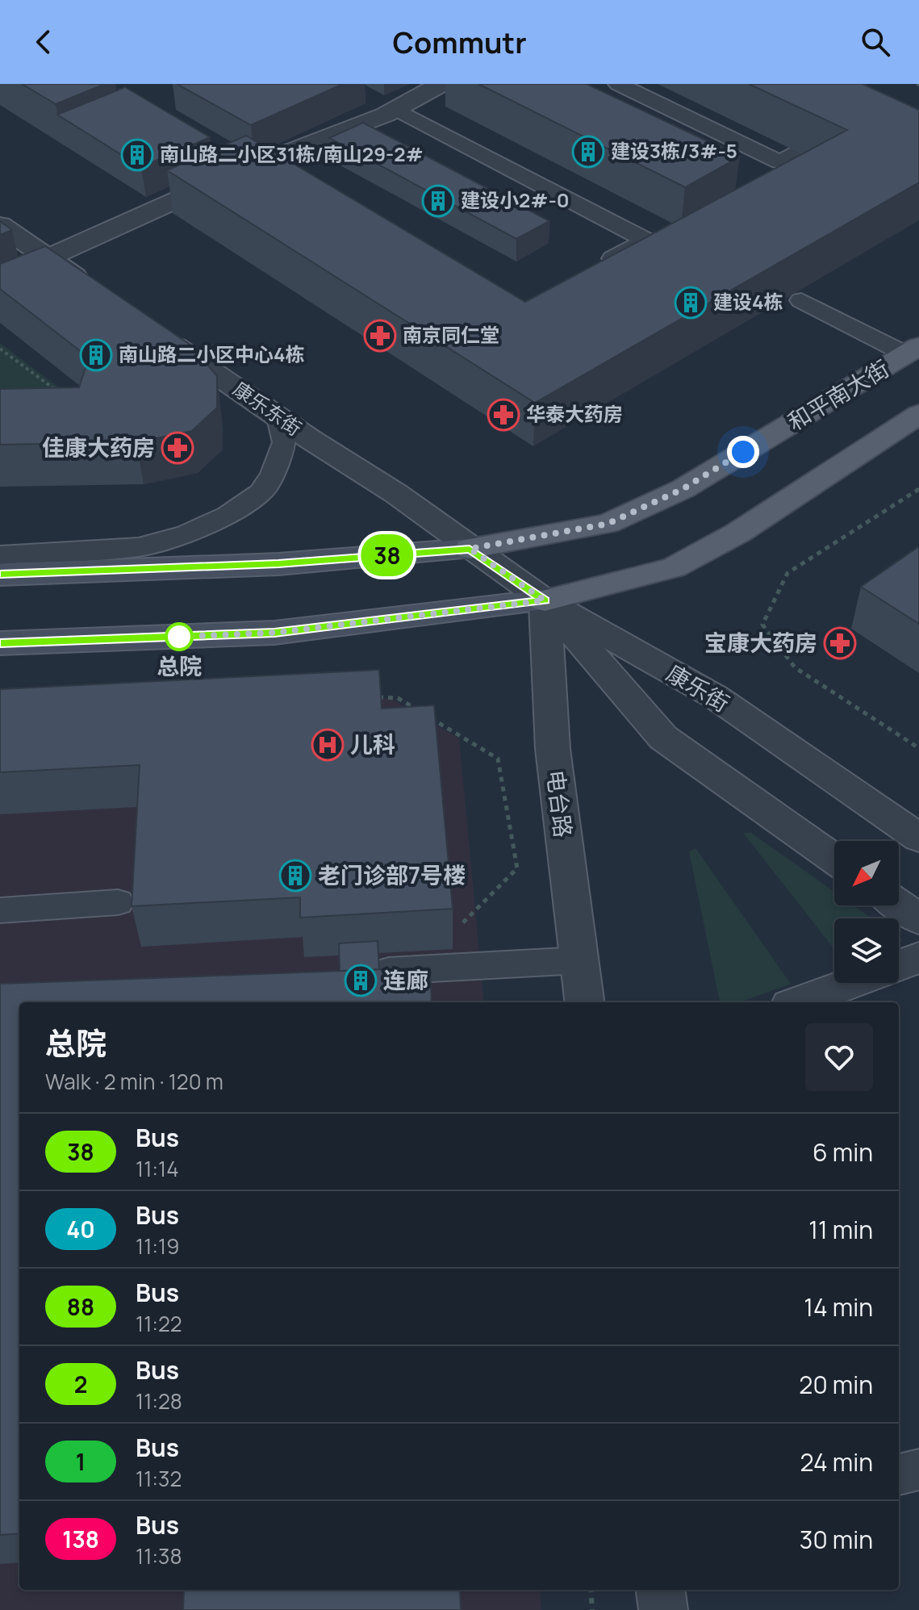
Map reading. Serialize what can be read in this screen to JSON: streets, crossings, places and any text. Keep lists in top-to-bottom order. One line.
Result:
{"streets":{"main road":["和平南大街"],"street":["康乐东街","康乐街","电台路"]},"crossings":[["和平南大街","康乐东街"],["和平南大街","康乐街"],["康乐东街","康乐街"],["康乐街","电台路"]],"places":{"building":["建设3栋/3#-5","南山路二小区31栋/南山29-2#","建设小2#-0","建设4栋","南山路二小区中心4栋","老门诊部7号楼","连廊"],"pharmacy":["南京同仁堂","华泰大药房","佳康大药房","宝康大药房"],"other":["总院"],"hospital":["儿科"]},"lines":["bus line 38"],"north":"bottom left","page":{"header":"Commutr","on_map":"38","heading":["总院","Walk · 2 min · 120 m"],"list":[{"mark":"38","name":"Bus","note":"11:14","value":"6 min"},{"mark":"40","name":"Bus","note":"11:19","value":"11 min"},{"mark":"88","name":"Bus","note":"11:22","value":"14 min"},{"mark":"2","name":"Bus","note":"11:28","value":"20 min"},{"mark":"1","name":"Bus","note":"11:32","value":"24 min"},{"mark":"138","name":"Bus","note":"11:38","value":"30 min"}]}}
